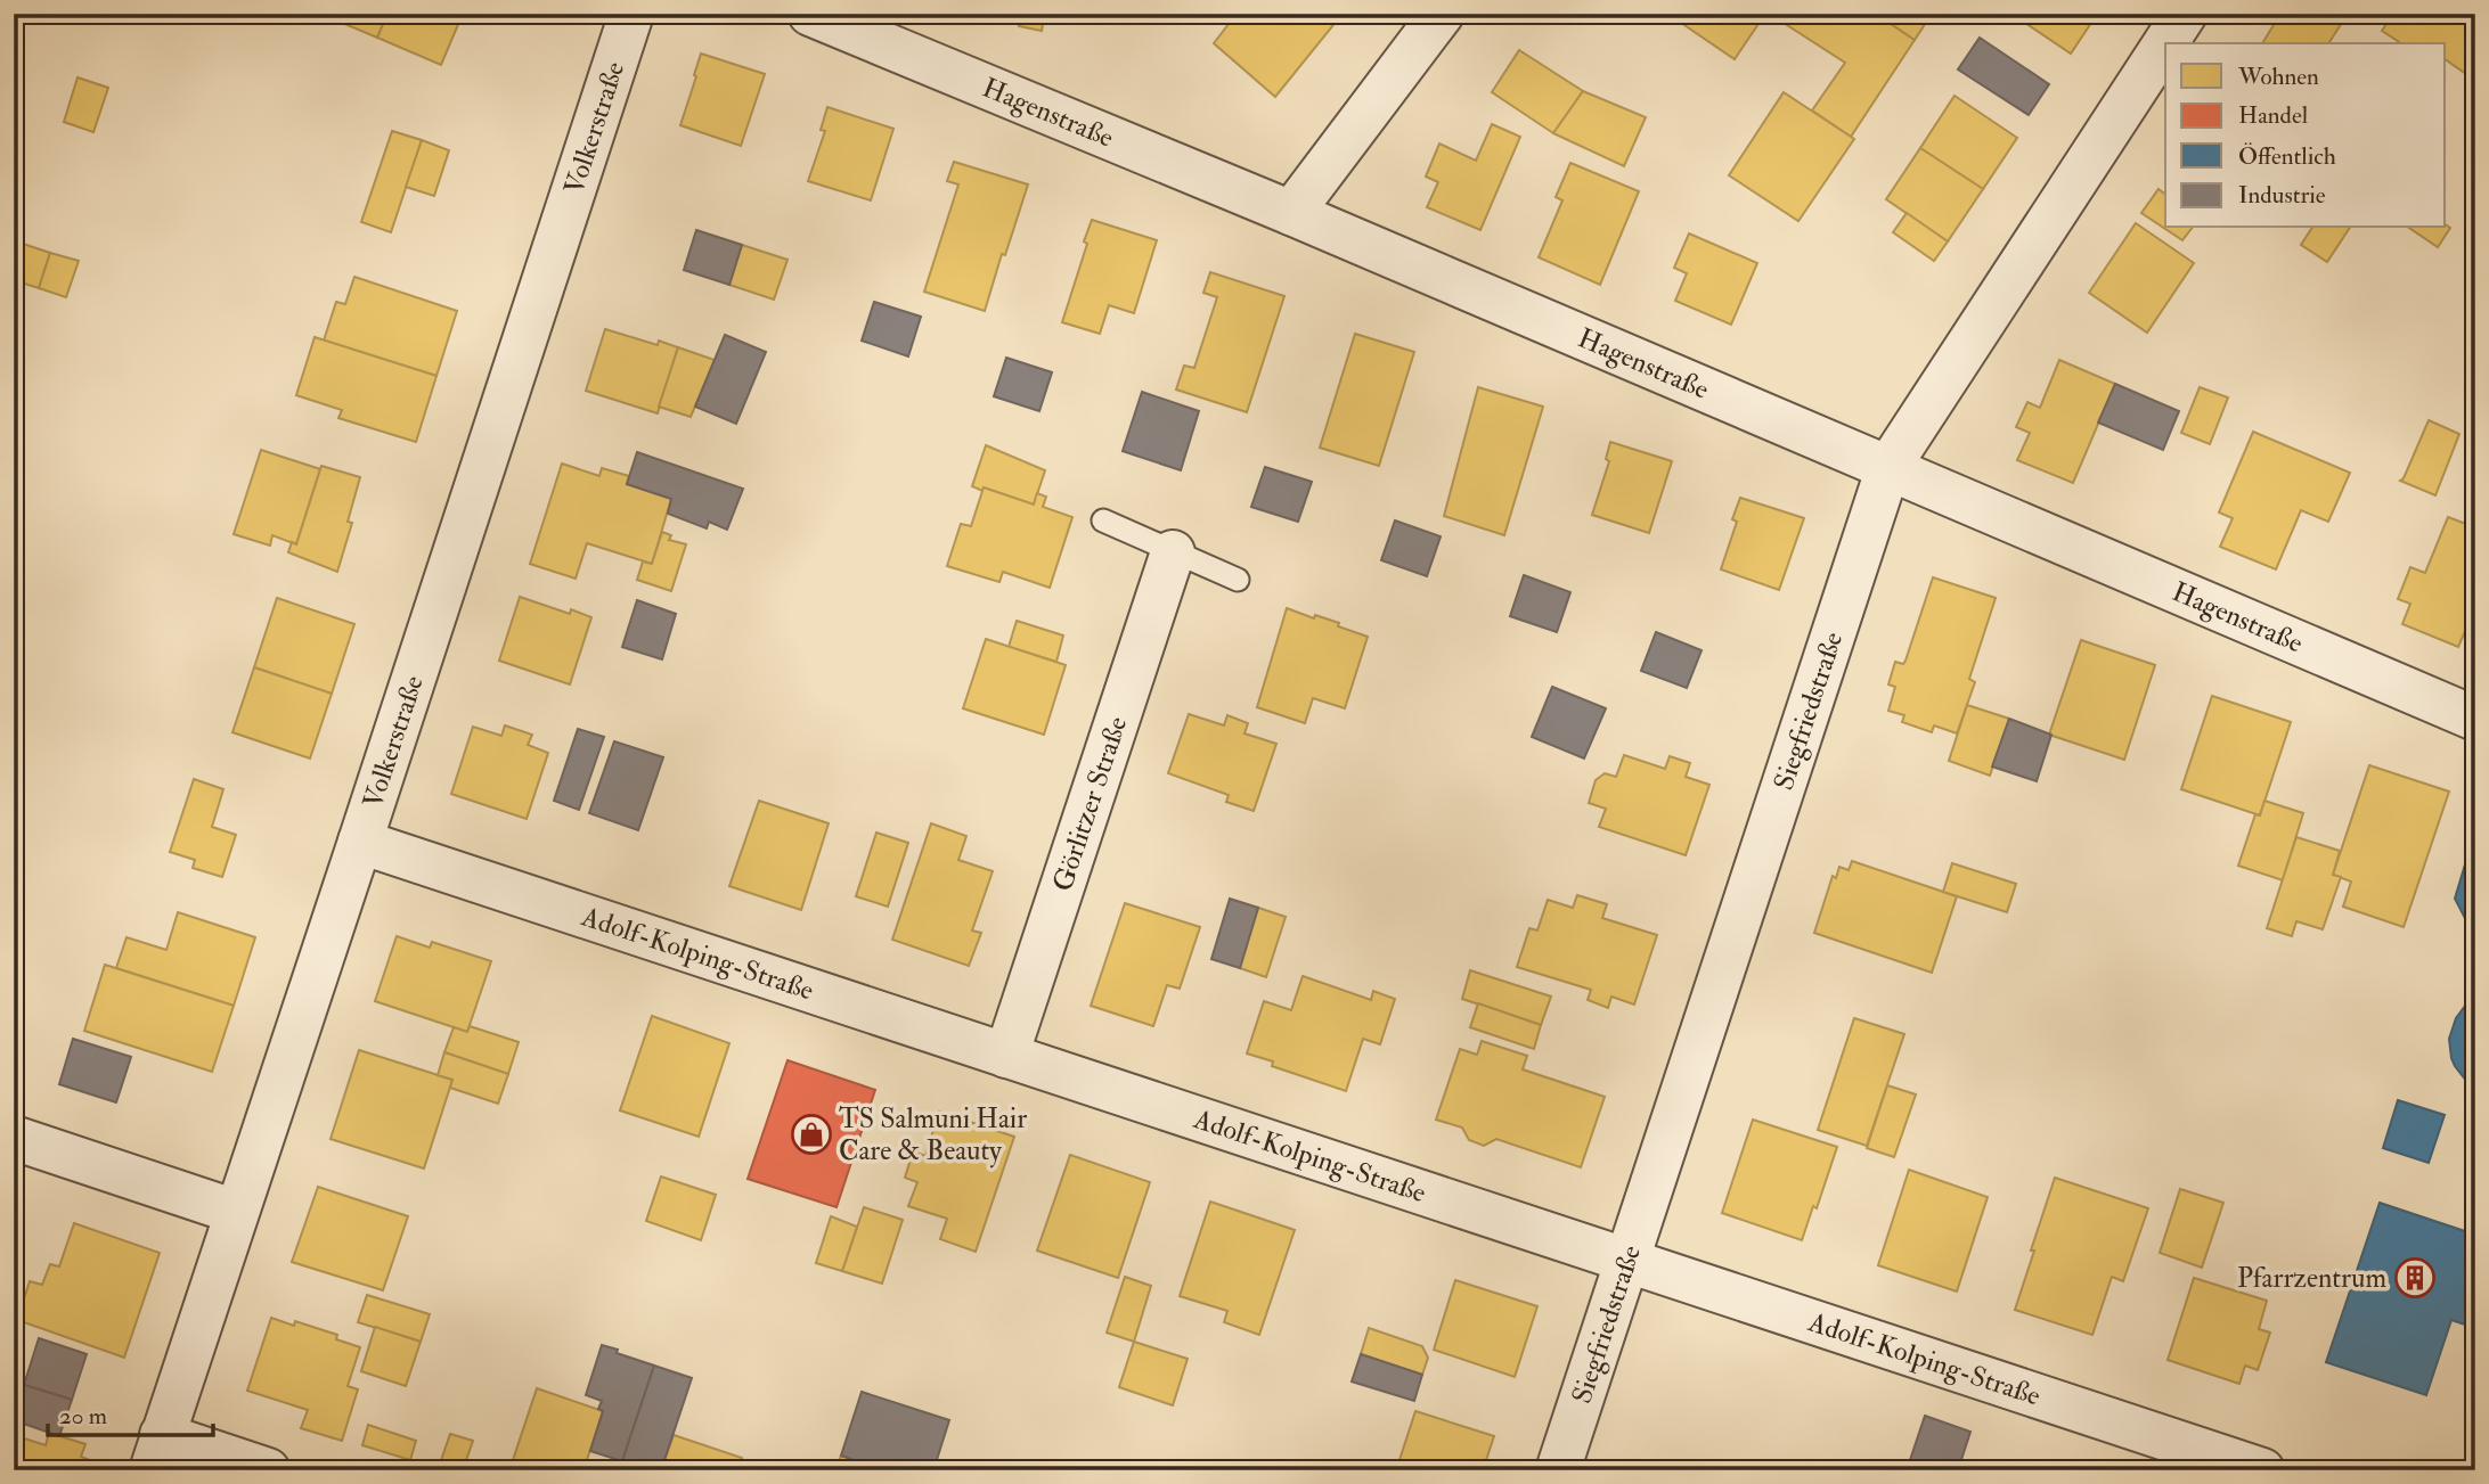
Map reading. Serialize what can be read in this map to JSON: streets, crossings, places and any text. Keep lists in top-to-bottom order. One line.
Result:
{"streets":{"street":["Hagenstraße","Volkerstraße","Siegfriedstraße","Görlitzer Straße","Adolf-Kolping-Straße"]},"crossings":[["Hagenstraße","Siegfriedstraße"],["Volkerstraße","Adolf-Kolping-Straße"],["Siegfriedstraße","Adolf-Kolping-Straße"],["Görlitzer Straße","Adolf-Kolping-Straße"]],"places":{"shop":["TS Salmuni Hair Care & Beauty"],"building":["Pfarrzentrum"]},"legend":["Wohnen","Handel","Öffentlich","Industrie"],"scale_bar":"20 m"}
